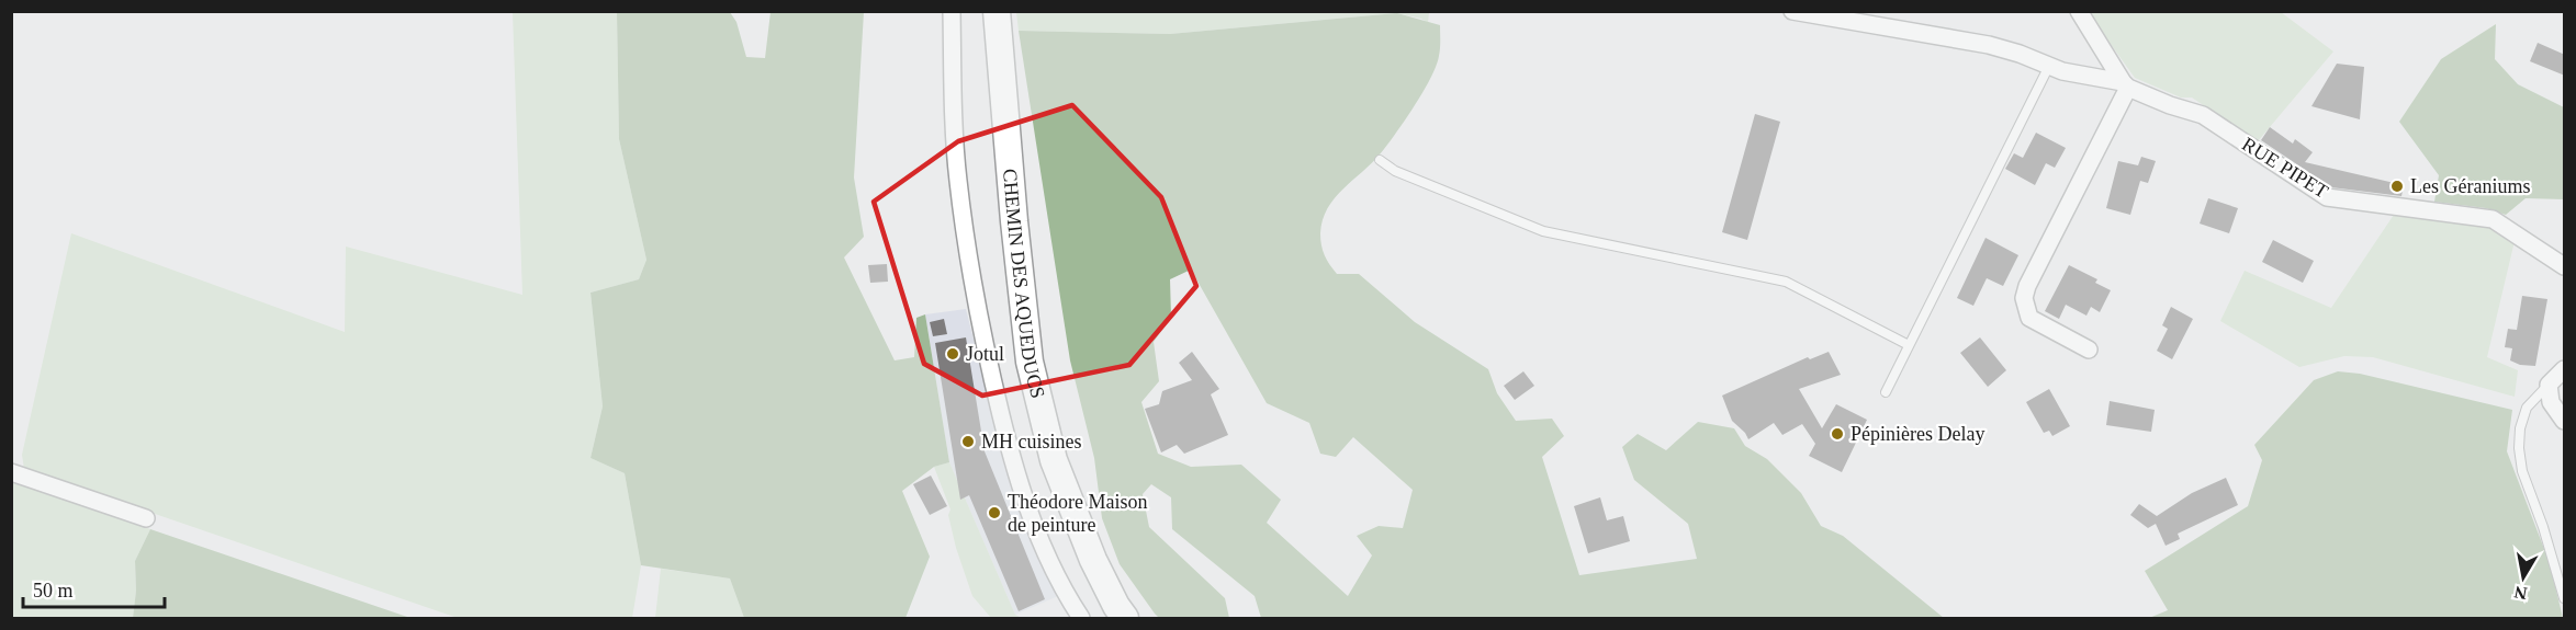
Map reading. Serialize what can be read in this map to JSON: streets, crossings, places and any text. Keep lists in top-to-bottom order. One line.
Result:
{"streets":{"main road":["CHEMIN DES AQUEDUCS"],"street":["RUE PIPET"]},"places":["Les Géraniums","Jotul","Pépinières Delay","MH cuisines","Théodore Maison de peinture"],"scale_bar":"50 m","north":"bottom"}
